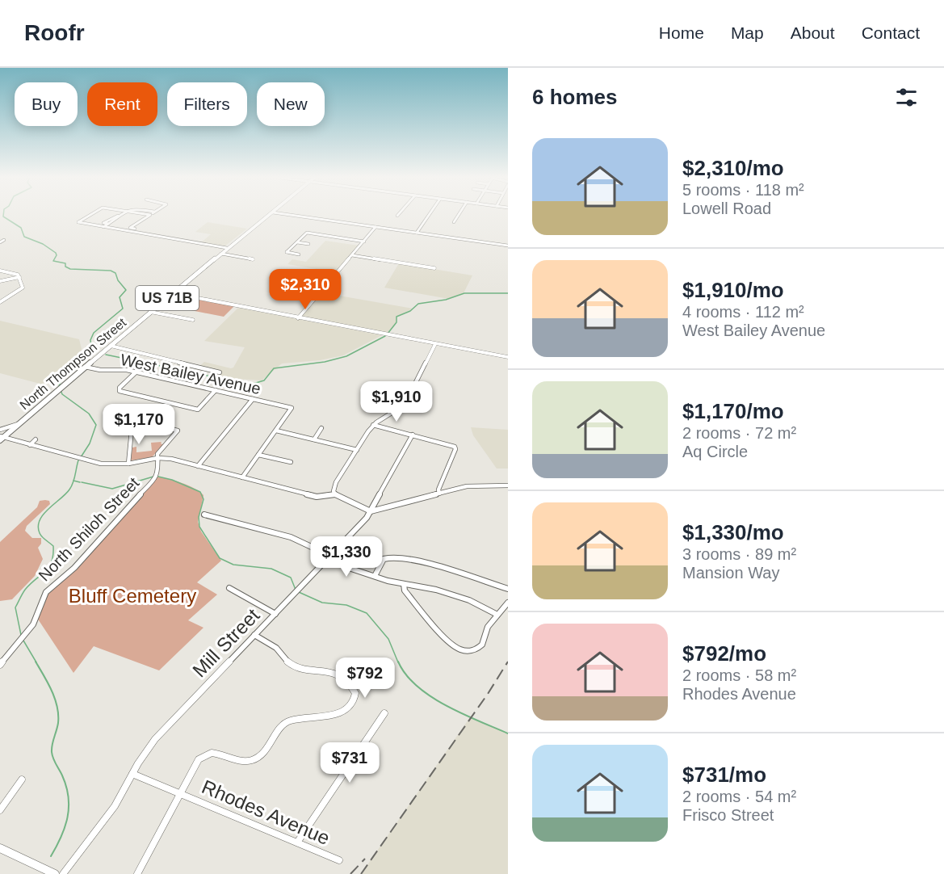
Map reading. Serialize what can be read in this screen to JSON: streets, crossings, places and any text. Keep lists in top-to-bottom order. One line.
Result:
{"streets":{"main road":["US 71B","North Thompson Street"],"street":["West Bailey Avenue","North Shiloh Street","Mill Street","Rhodes Avenue"]},"crossings":[["North Thompson Street","West Bailey Avenue"],["Mill Street","Rhodes Avenue"]],"parks":["Bluff Cemetery"],"page":{"header":"Roofr","nav":["Home","Map","About","Contact"],"heading":"6 homes","chip":["Buy","Rent","Filters","New"],"list":[{"name":"$2,310/mo","note":"5 rooms · 118 m² · Lowell Road"},{"name":"$1,910/mo","note":"4 rooms · 112 m² · West Bailey Avenue"},{"name":"$1,170/mo","note":"2 rooms · 72 m² · Aq Circle"},{"name":"$1,330/mo","note":"3 rooms · 89 m² · Mansion Way"},{"name":"$792/mo","note":"2 rooms · 58 m² · Rhodes Avenue"},{"name":"$731/mo","note":"2 rooms · 54 m² · Frisco Street"}],"price":["$2,310","$1,910","$1,170","$1,330","$792","$731"]}}
